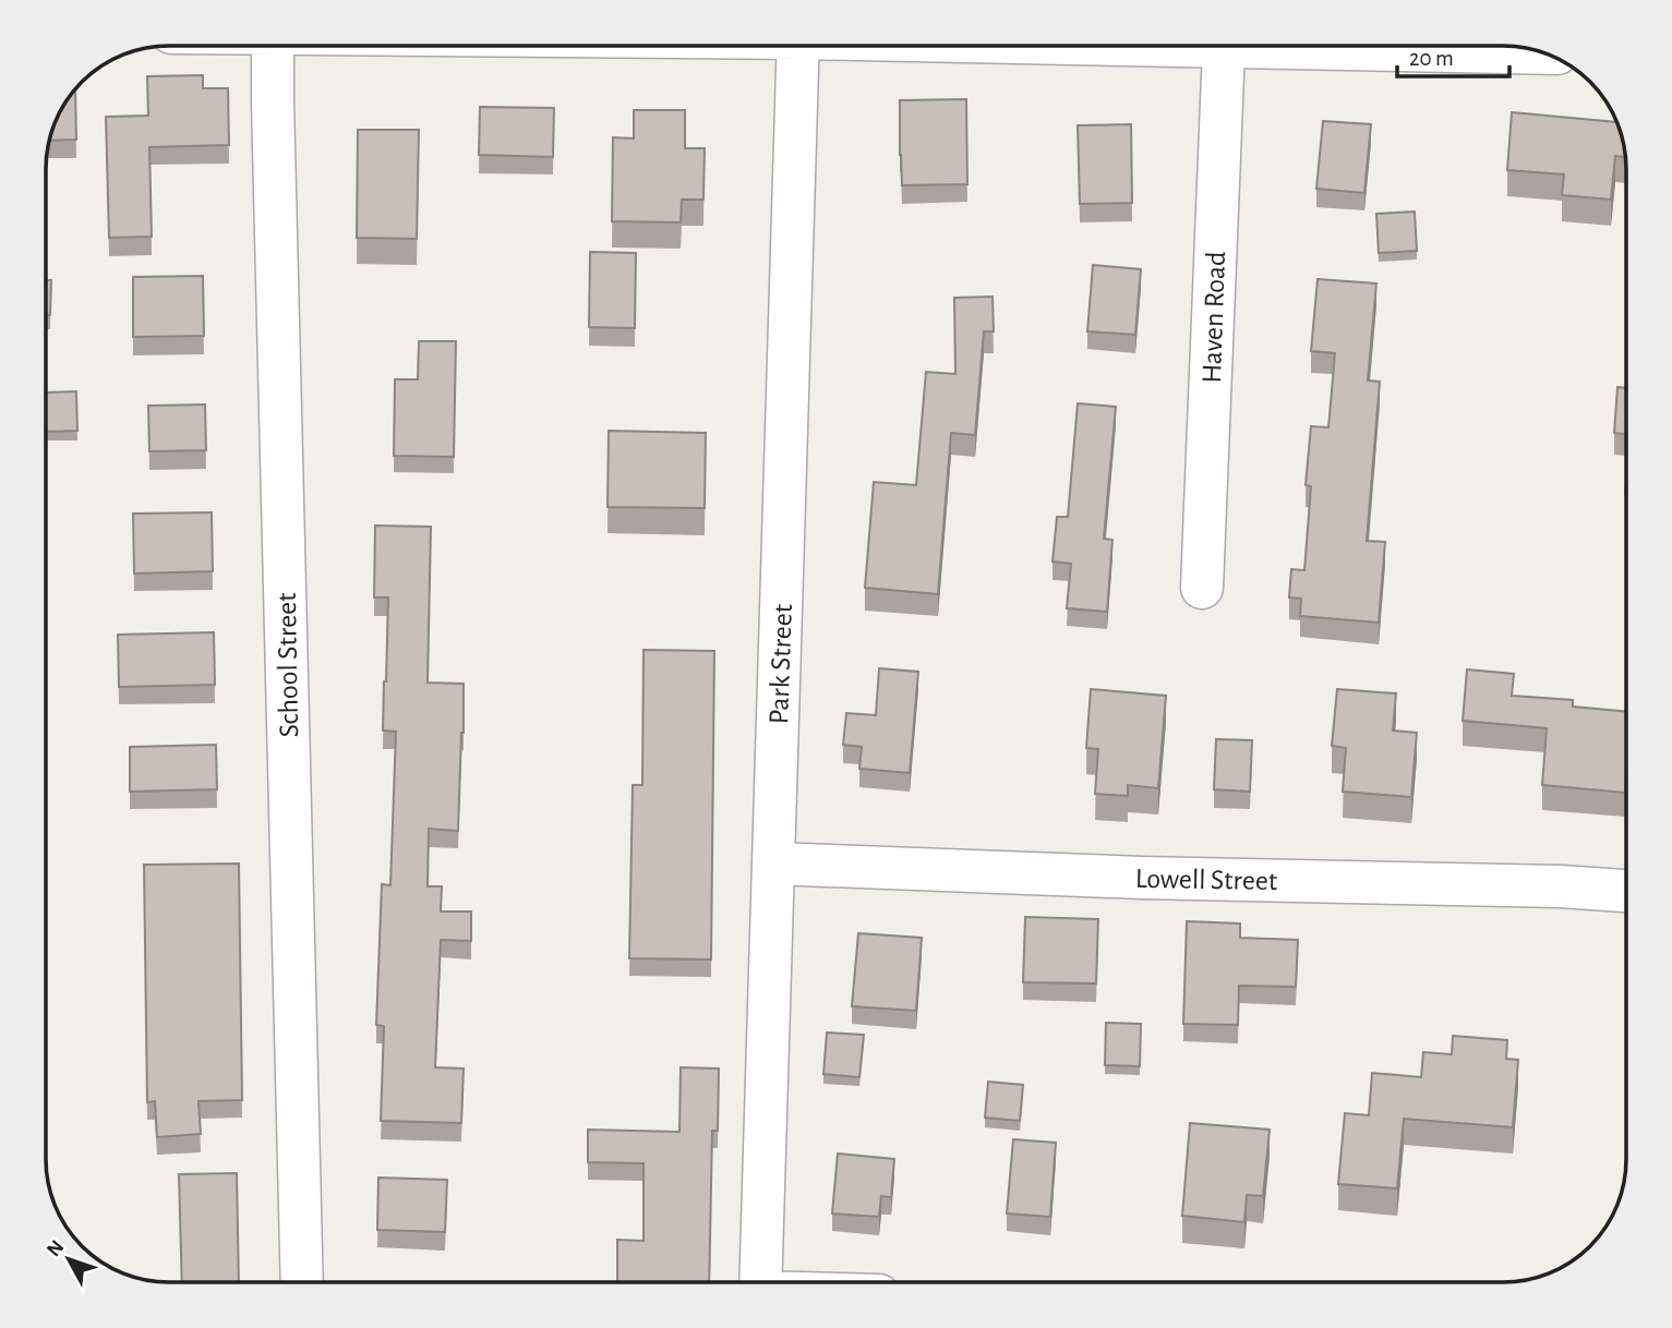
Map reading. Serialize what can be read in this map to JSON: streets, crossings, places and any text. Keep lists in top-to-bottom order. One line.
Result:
{"streets":{"street":["Haven Road","Park Street","School Street","Lowell Street"]},"crossings":[["Park Street","Lowell Street"]],"scale_bar":"20 m","north":"top left"}
